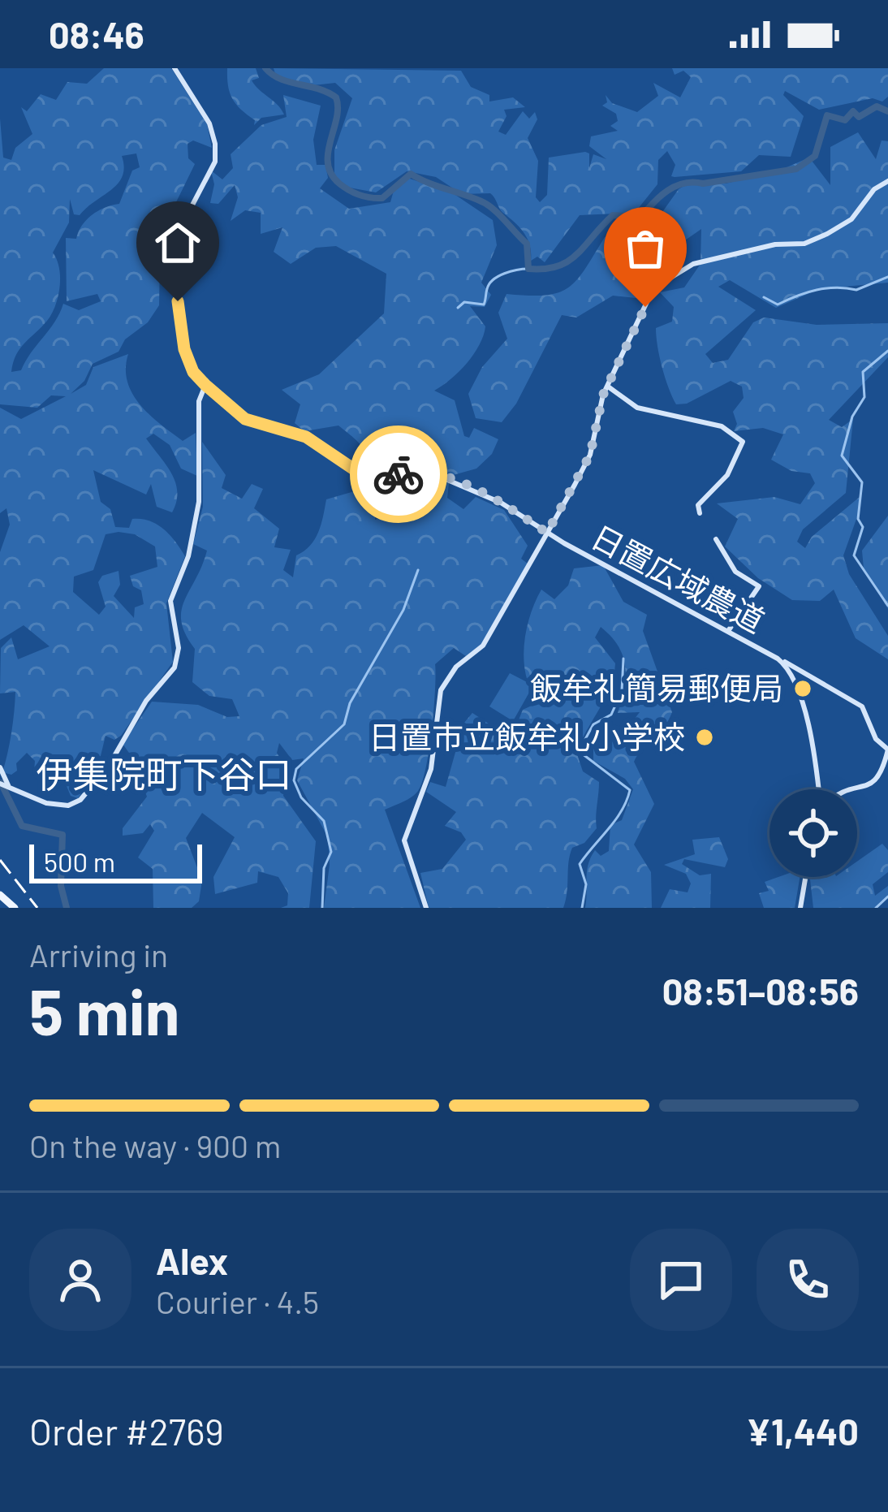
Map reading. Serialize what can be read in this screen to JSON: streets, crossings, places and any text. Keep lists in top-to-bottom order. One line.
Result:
{"streets":{"street":["日置広域農道"]},"districts":["伊集院町下谷口"],"places":["飯牟礼簡易郵便局","日置市立飯牟礼小学校"],"scale_bar":"500 m","page":{"status":"08:46","scale":"500 m","heading":["5 min","Arriving in","08:51–08:56"],"panel":["Alex","Courier · 4.5","Order #2769","¥1,440"],"bar":"On the way · 900 m"}}
